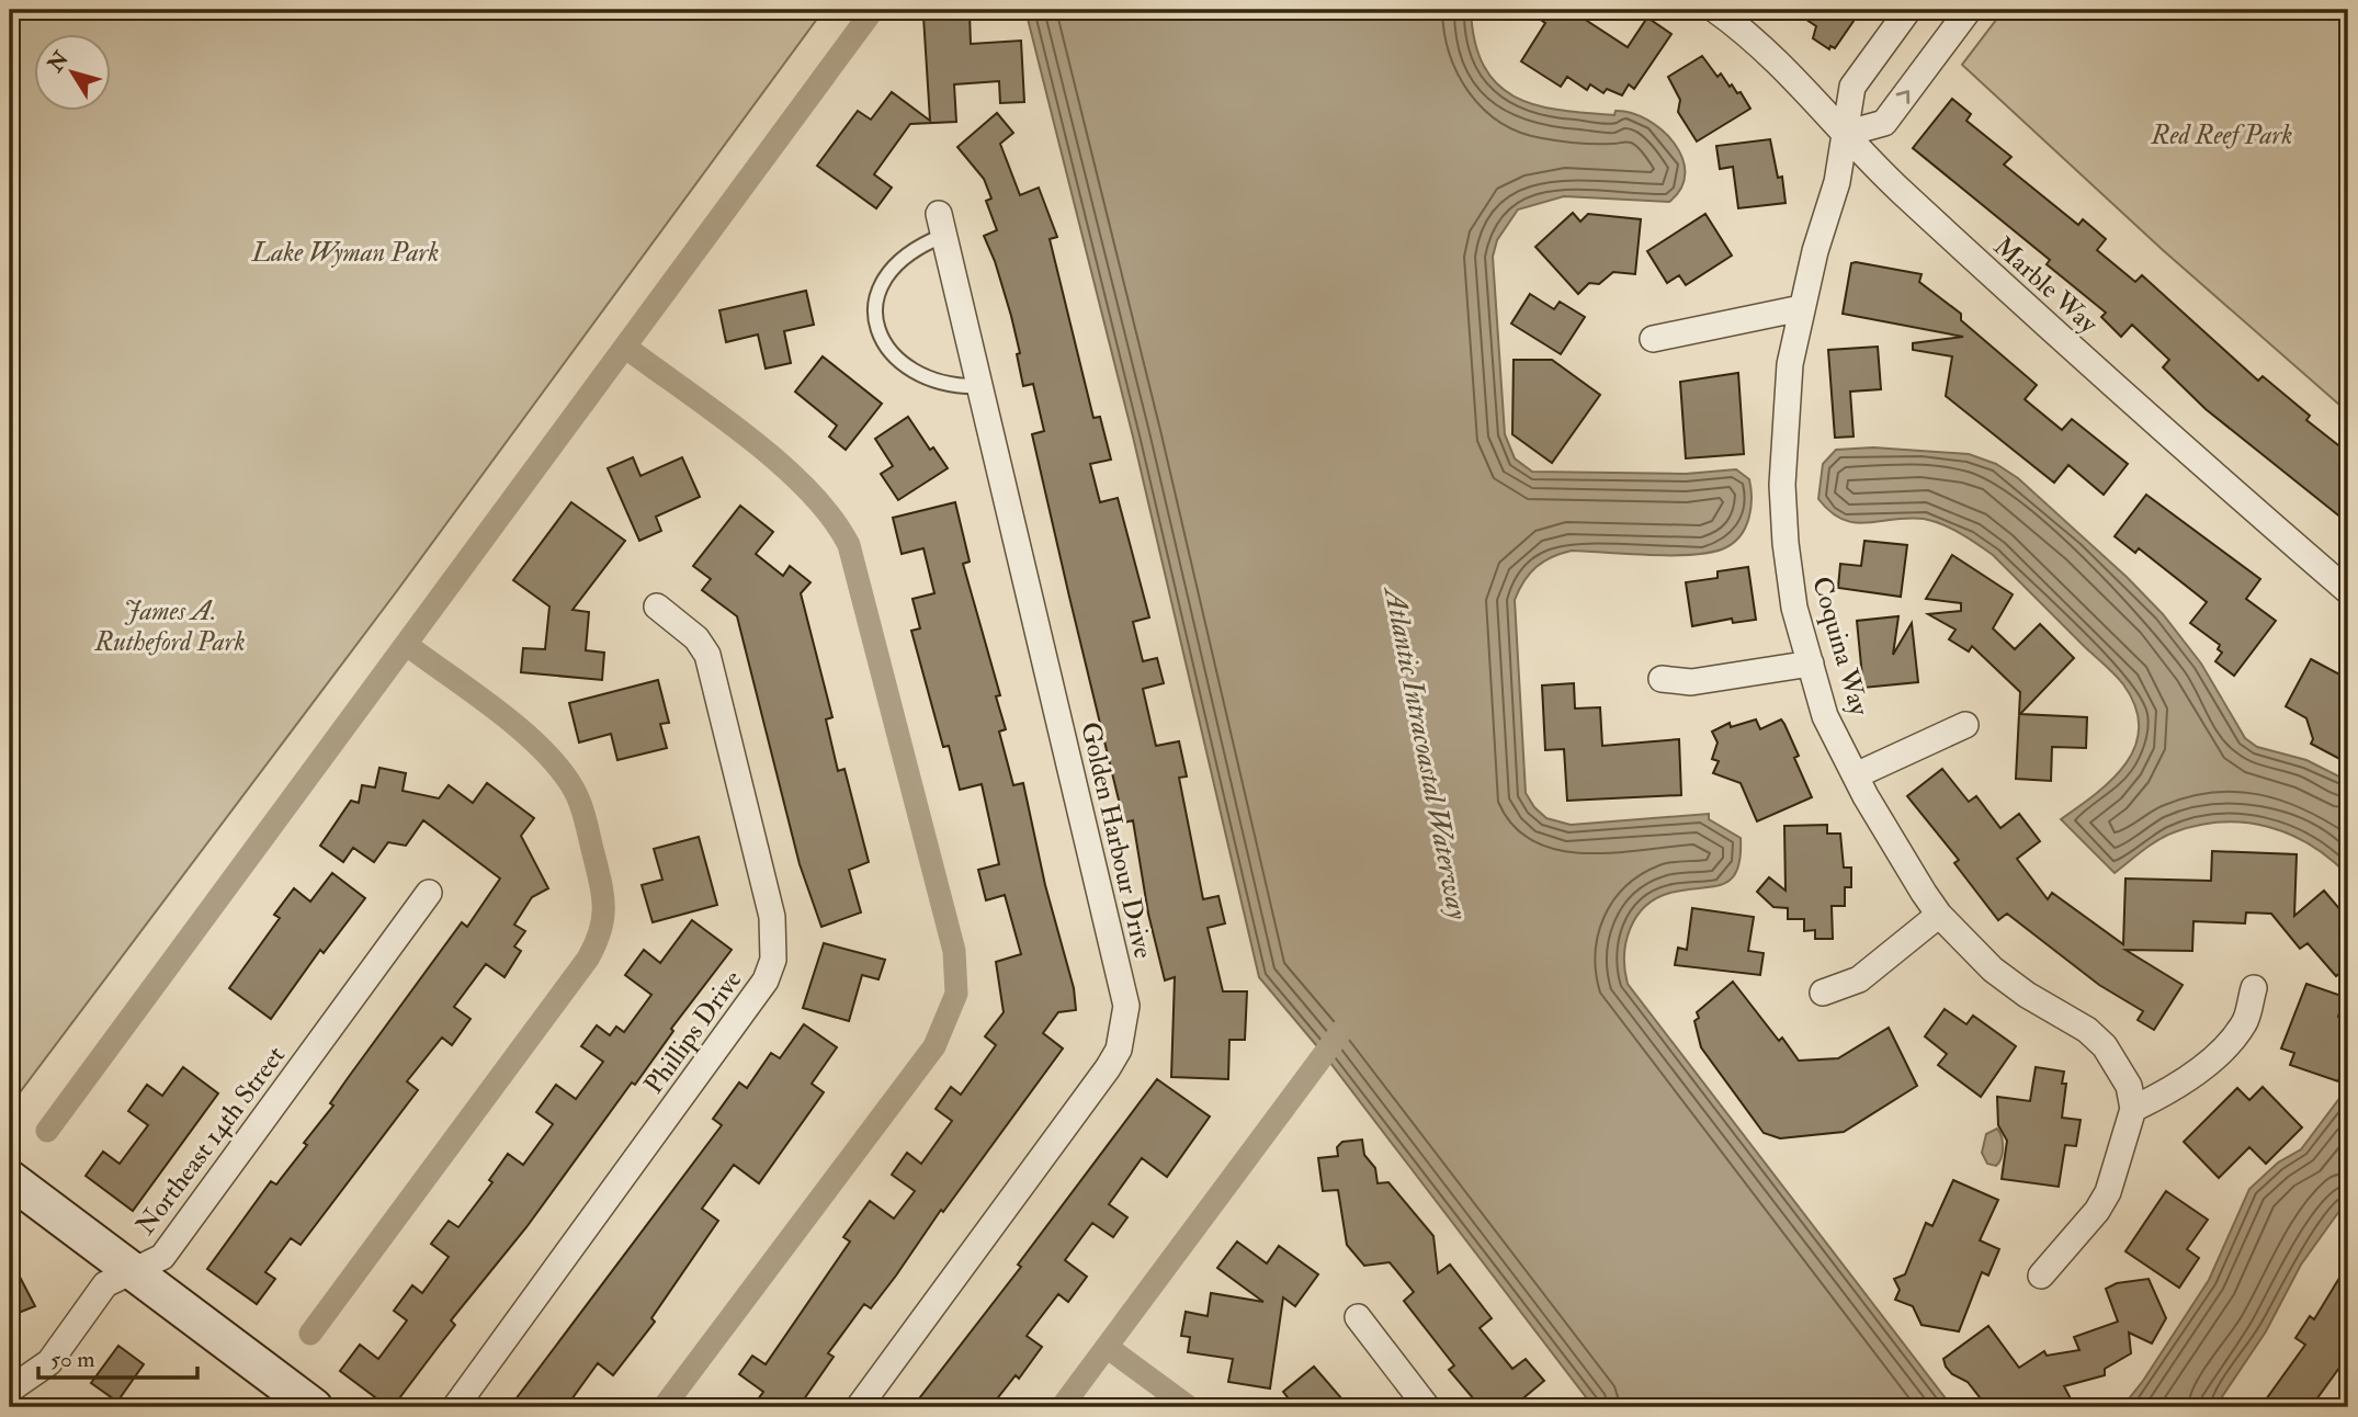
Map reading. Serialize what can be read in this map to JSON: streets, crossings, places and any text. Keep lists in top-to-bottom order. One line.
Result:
{"streets":{"street":["Marble Way","Coquina Way","Golden Harbour Drive","Phillips Drive","Northeast 14th Street"]},"crossings":[["Marble Way","Coquina Way"]],"water":["Atlantic Intracoastal Waterway"],"parks":["Red Reef Park","Lake Wyman Park","James A. Rutheford Park"],"scale_bar":"50 m","north":"top left"}
